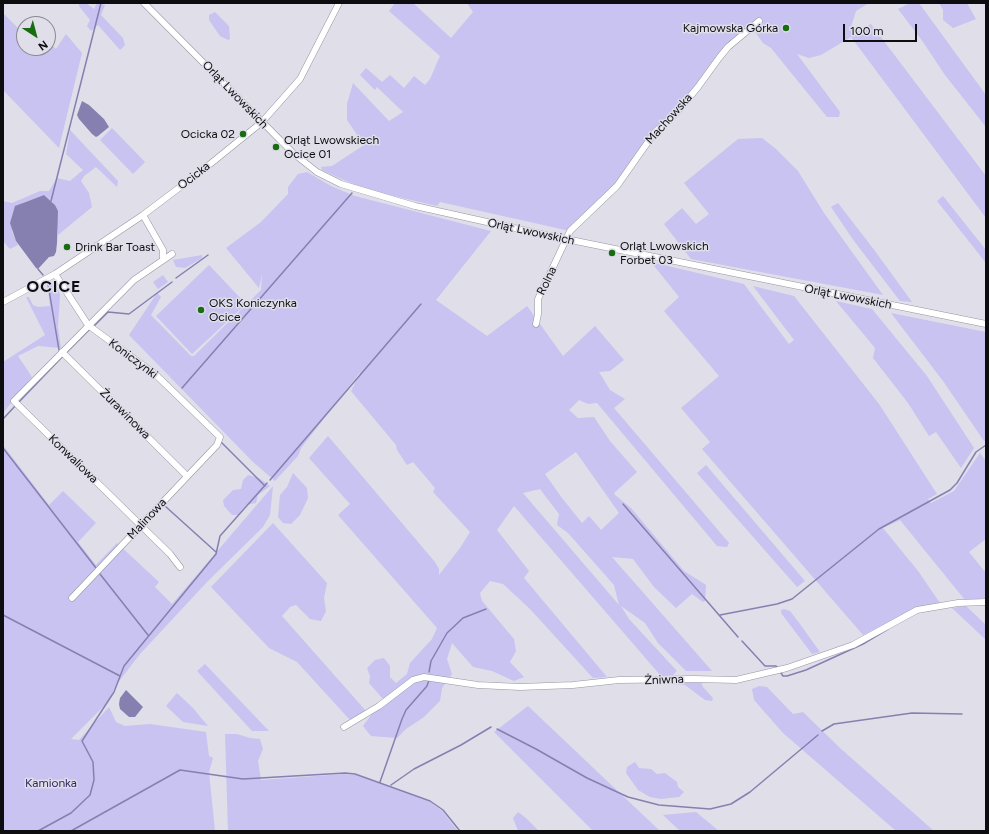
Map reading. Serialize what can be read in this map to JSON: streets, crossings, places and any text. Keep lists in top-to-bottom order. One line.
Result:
{"streets":{"street":["Orląt Lwowskich","Machowska","Ocicka","Rolna","Koniczynki","Żurawinowa","Konwaliowa","Malinowa","Żniwna"]},"crossings":[["Orląt Lwowskich","Machowska"],["Orląt Lwowskich","Ocicka"],["Orląt Lwowskich","Rolna"],["Machowska","Rolna"],["Ocicka","Koniczynki"],["Koniczynki","Malinowa"],["Żurawinowa","Konwaliowa"],["Żurawinowa","Malinowa"],["Konwaliowa","Malinowa"]],"districts":["OCICE"],"parks":["Kamionka"],"places":["Kajmowska Górka","Ocicka 02","Orląt Lwowskiech Ocice 01","Drink Bar Toast","Orląt Lwowskich Forbet 03","OKS Koniczynka Ocice"],"scale_bar":"100 m","north":"bottom right"}
